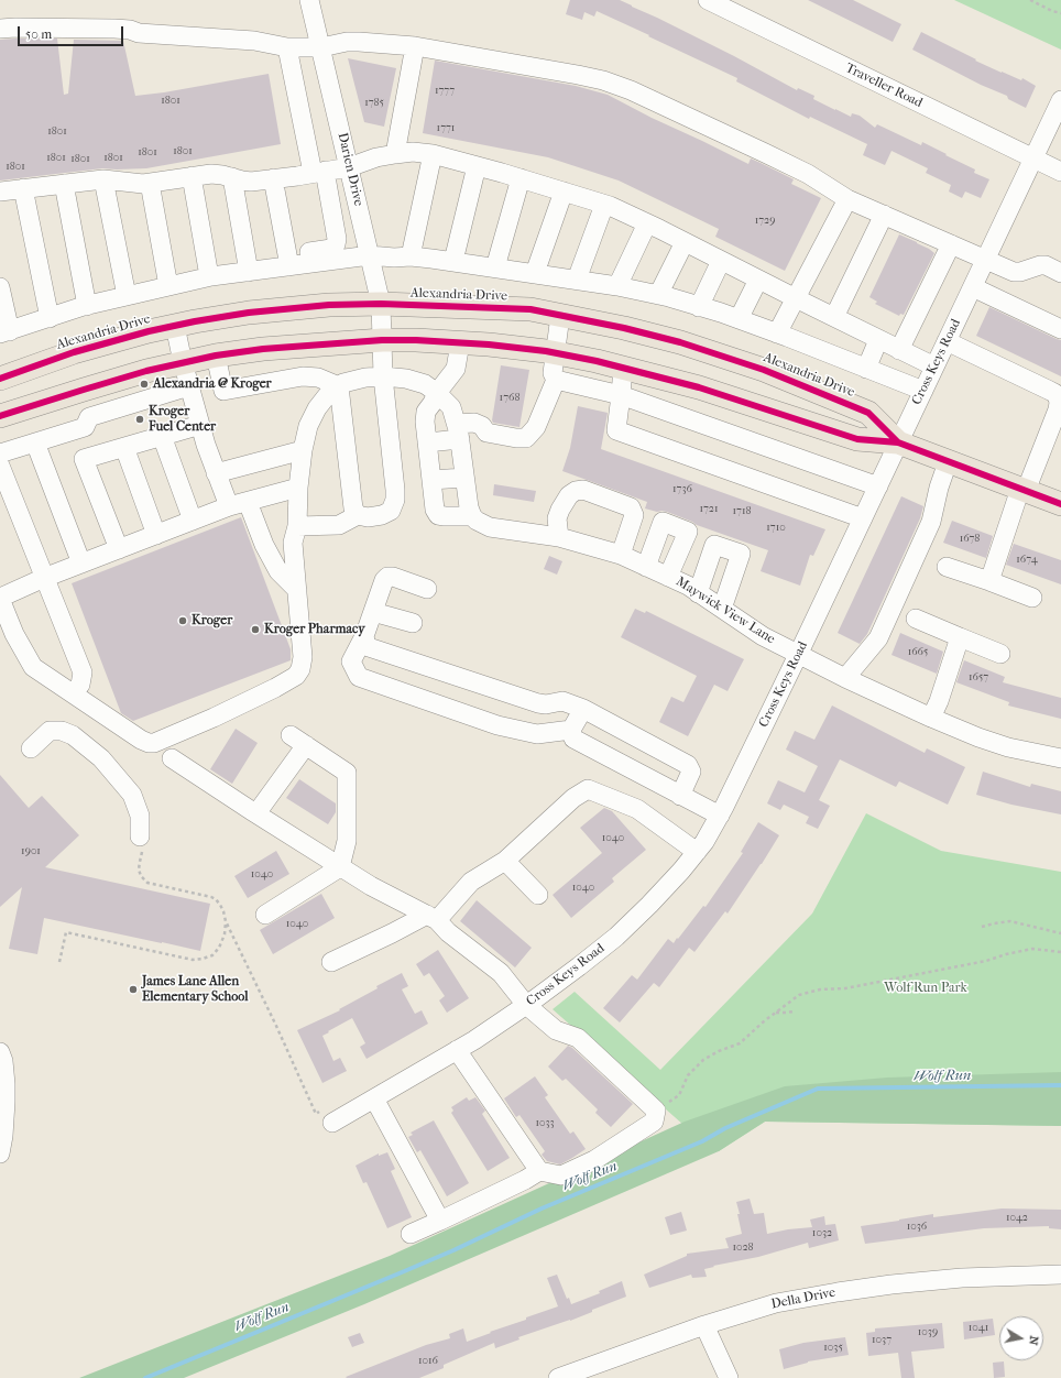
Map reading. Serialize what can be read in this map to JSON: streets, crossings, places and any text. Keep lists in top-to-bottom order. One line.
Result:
{"streets":{"main road":["Alexandria Drive"],"street":["Traveller Road","Darien Drive","Cross Keys Road","Maywick View Lane","Della Drive"]},"crossings":[["Traveller Road","Cross Keys Road"],["Darien Drive","Alexandria Drive"],["Alexandria Drive","Cross Keys Road"],["Cross Keys Road","Maywick View Lane"]],"water":["Wolf Run"],"parks":["Wolf Run Park"],"places":["Alexandria @ Kroger","Kroger Fuel Center","Kroger","Kroger Pharmacy","James Lane Allen Elementary School"],"house_numbers":["1777","1801","1785","1771","1801","1801","1801","1801","1801","1801","1801","1729","1768","1736","1721","1718","1710","1678","1674","1665","1657","1040","1901","1040","1040","1040","1033","1042","1036","1032","1028","1041","1039","1037","1035","1016"],"scale_bar":"50 m","north":"right"}
